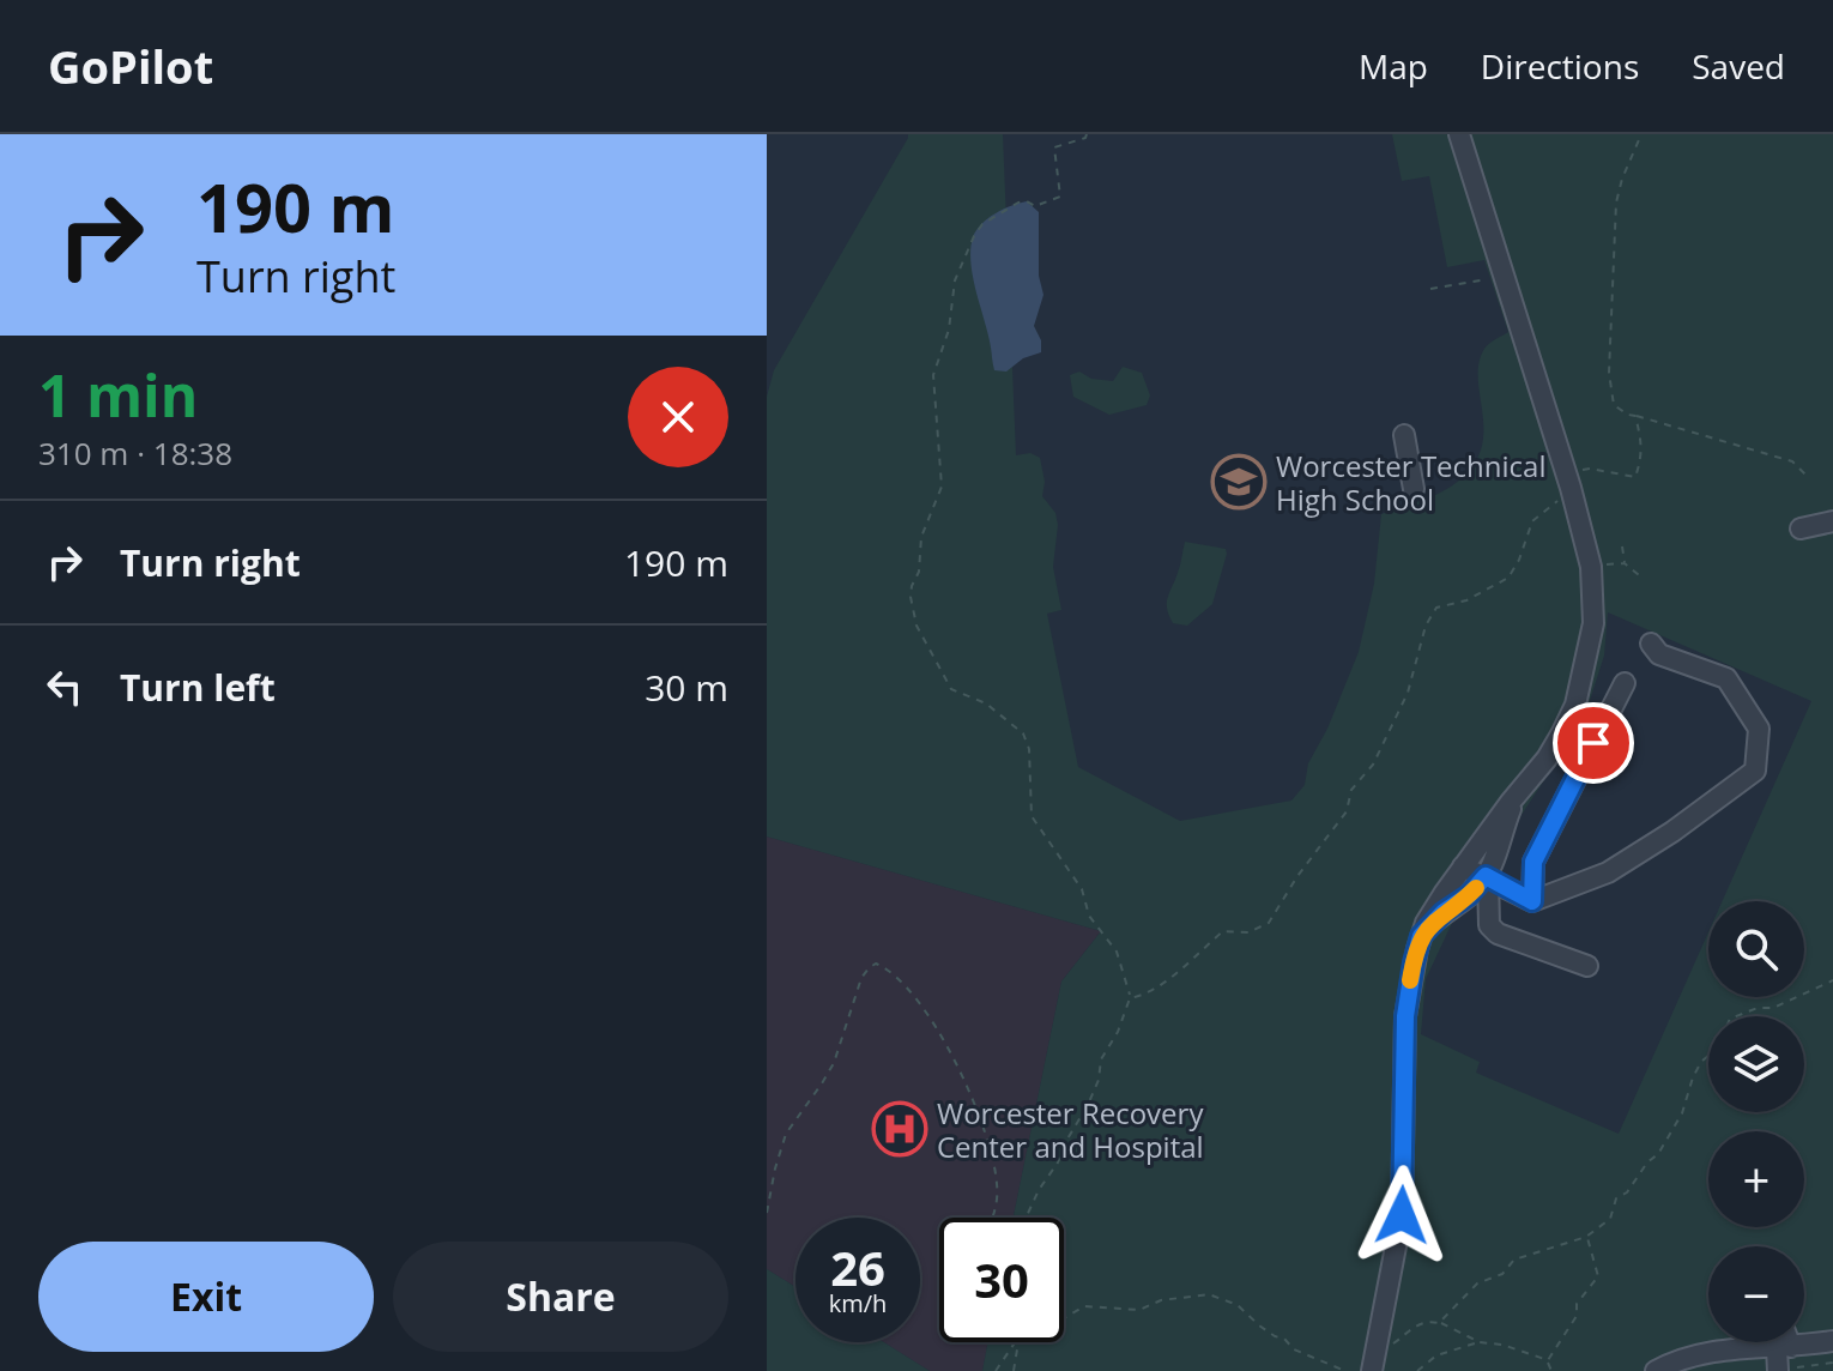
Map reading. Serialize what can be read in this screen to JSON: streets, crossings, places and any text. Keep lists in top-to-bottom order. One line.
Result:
{"places":{"school or university":["Worcester Technical High School"],"hospital":["Worcester Recovery Center and Hospital"]},"page":{"header":"GoPilot","nav":["Map","Directions","Saved"],"turn":["190 m","Turn right"],"heading":["1 min","310 m · 18:38"],"list":[{"name":"Turn right","value":"190 m"},{"name":"Turn left","value":"30 m"}],"map_buttons":["+","−"],"speed":"26 km/h","limit":"30","buttons":["Exit","Share"]}}
